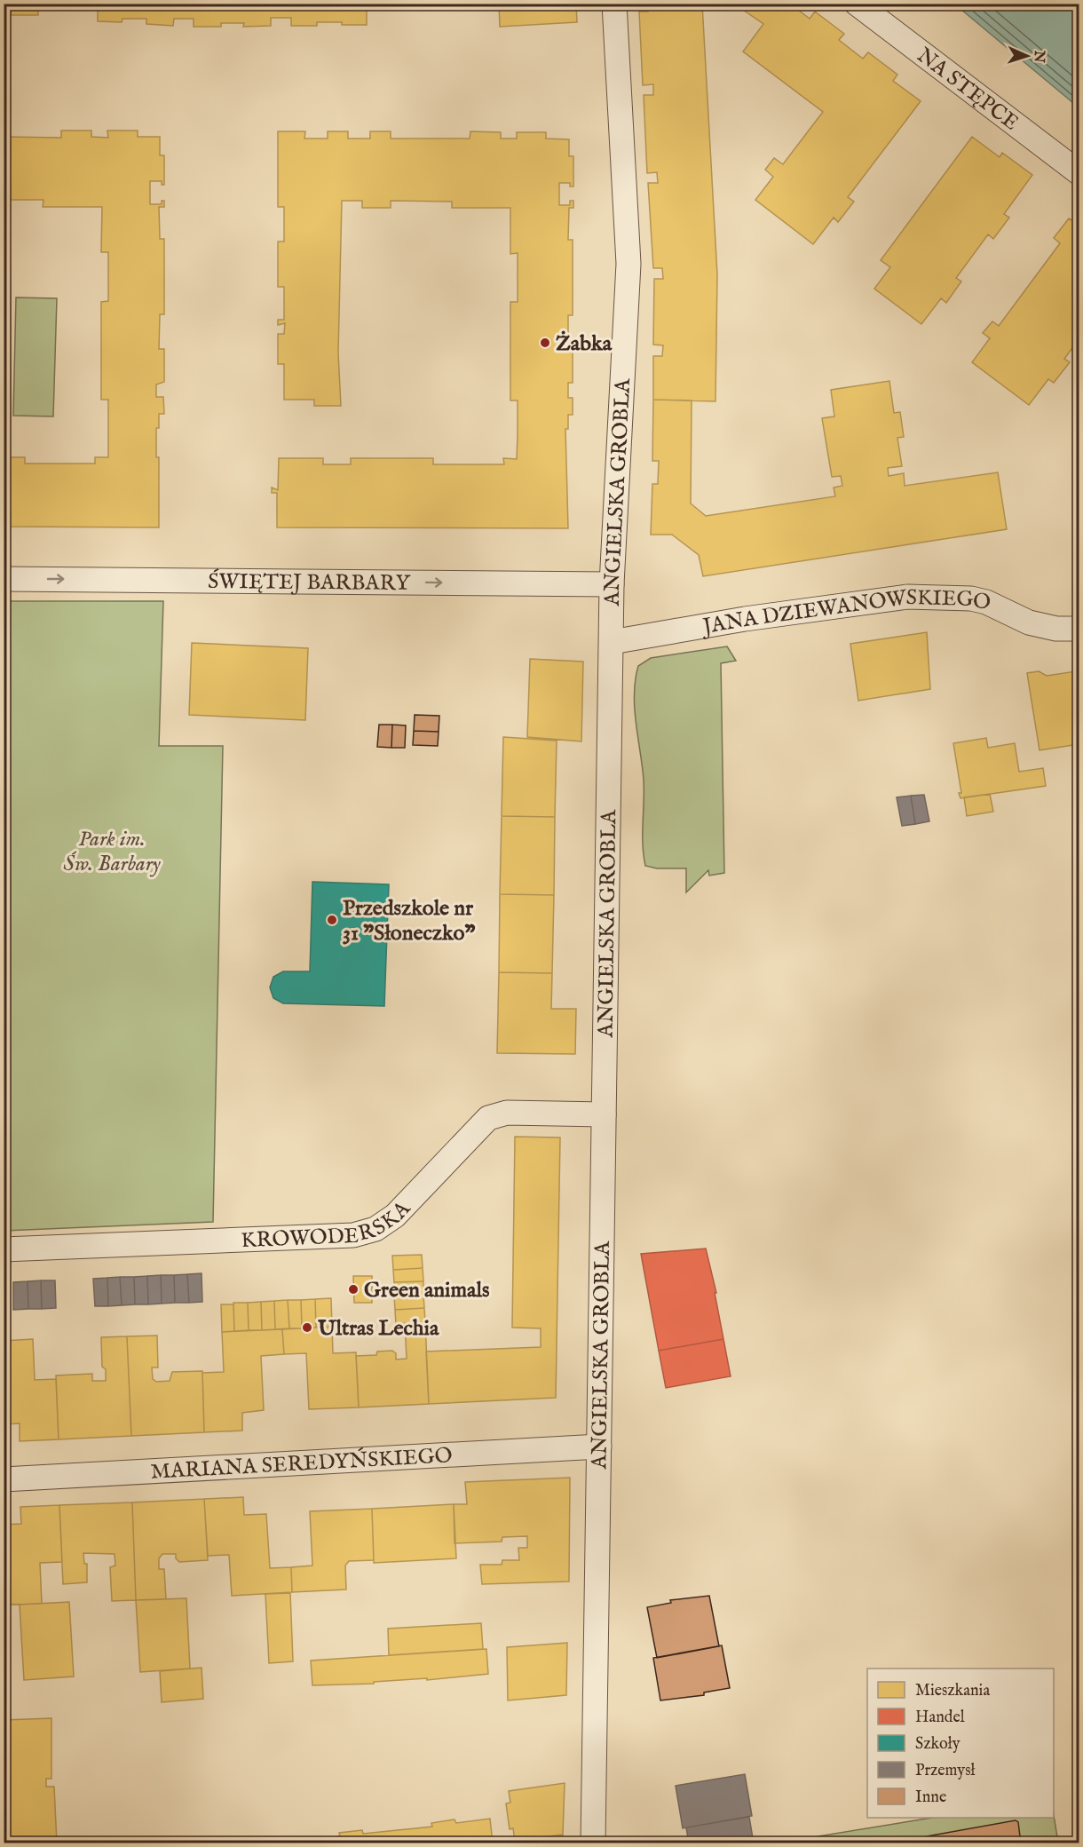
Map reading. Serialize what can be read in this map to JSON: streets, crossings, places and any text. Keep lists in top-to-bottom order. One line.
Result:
{"streets":{"street":["NA STĘPCE","ANGIELSKA GROBLA","ŚWIĘTEJ BARBARY","JANA DZIEWANOWSKIEGO","KROWODERSKA","MARIANA SEREDYŃSKIEGO"]},"crossings":[["ANGIELSKA GROBLA","ŚWIĘTEJ BARBARY"],["ANGIELSKA GROBLA","JANA DZIEWANOWSKIEGO"],["ANGIELSKA GROBLA","KROWODERSKA"],["ANGIELSKA GROBLA","MARIANA SEREDYŃSKIEGO"]],"one_way":["ŚWIĘTEJ BARBARY"],"parks":["Park im. Św. Barbary"],"places":["Żabka","Przedszkole nr 31 \"Słoneczko\"","Green animals","Ultras Lechia"],"legend":["Mieszkania","Handel","Szkoły","Przemysł","Inne"],"north":"right"}
